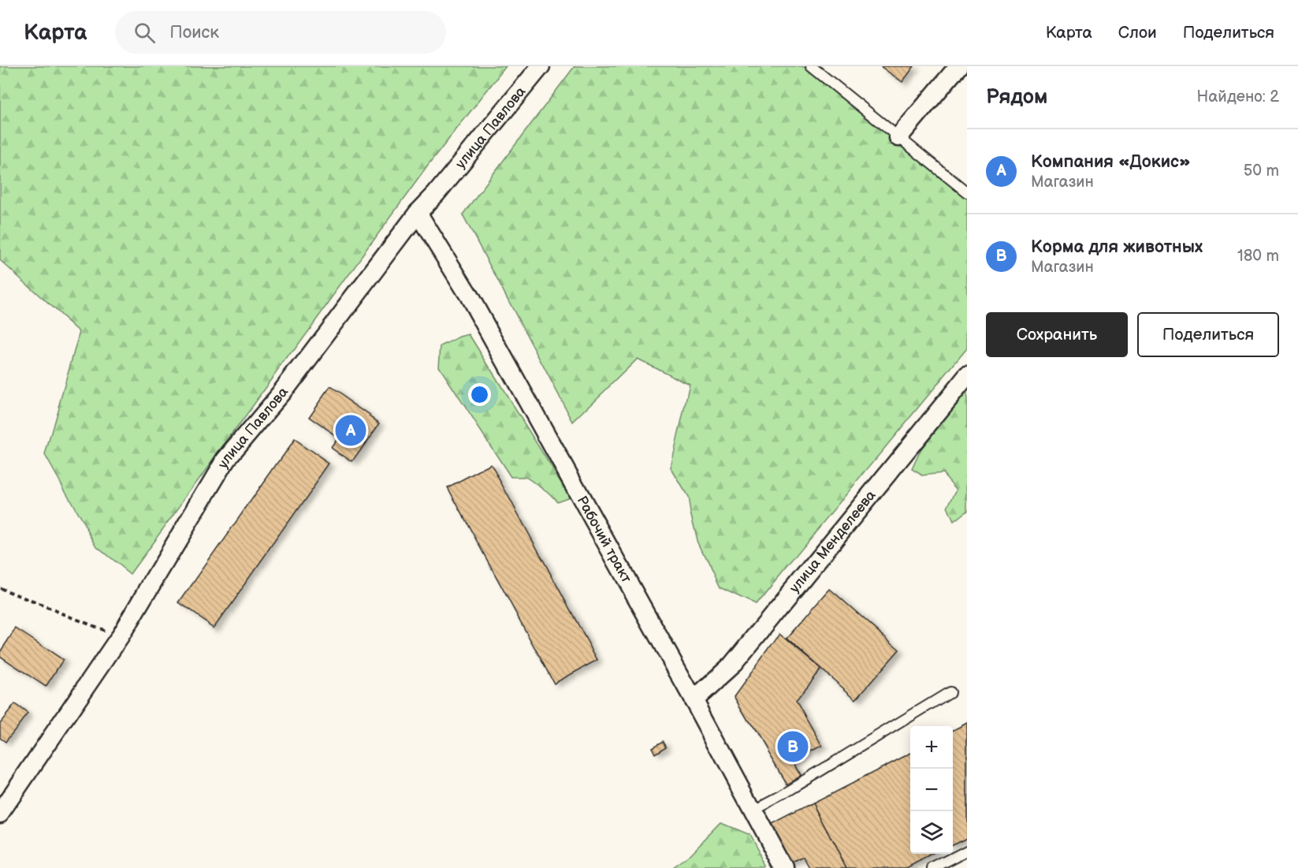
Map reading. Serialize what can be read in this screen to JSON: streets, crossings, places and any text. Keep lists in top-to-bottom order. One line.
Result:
{"streets":{"street":["улица Павлова","Рабочий тракт","улица Менделеева"]},"crossings":[["улица Павлова","Рабочий тракт"],["Рабочий тракт","улица Менделеева"]],"page":{"header":"Карта","search":"Поиск","nav":["Карта","Слои","Поделиться"],"heading":["Рядом","Найдено: 2"],"list":[{"mark":"A","name":"Компания «Докис»","note":"Магазин","value":"50 m"},{"mark":"B","name":"Корма для животных","note":"Магазин","value":"180 m"}],"buttons":["Сохранить","Поделиться"],"pins":["A","B"],"map_buttons":["+","−"]}}
